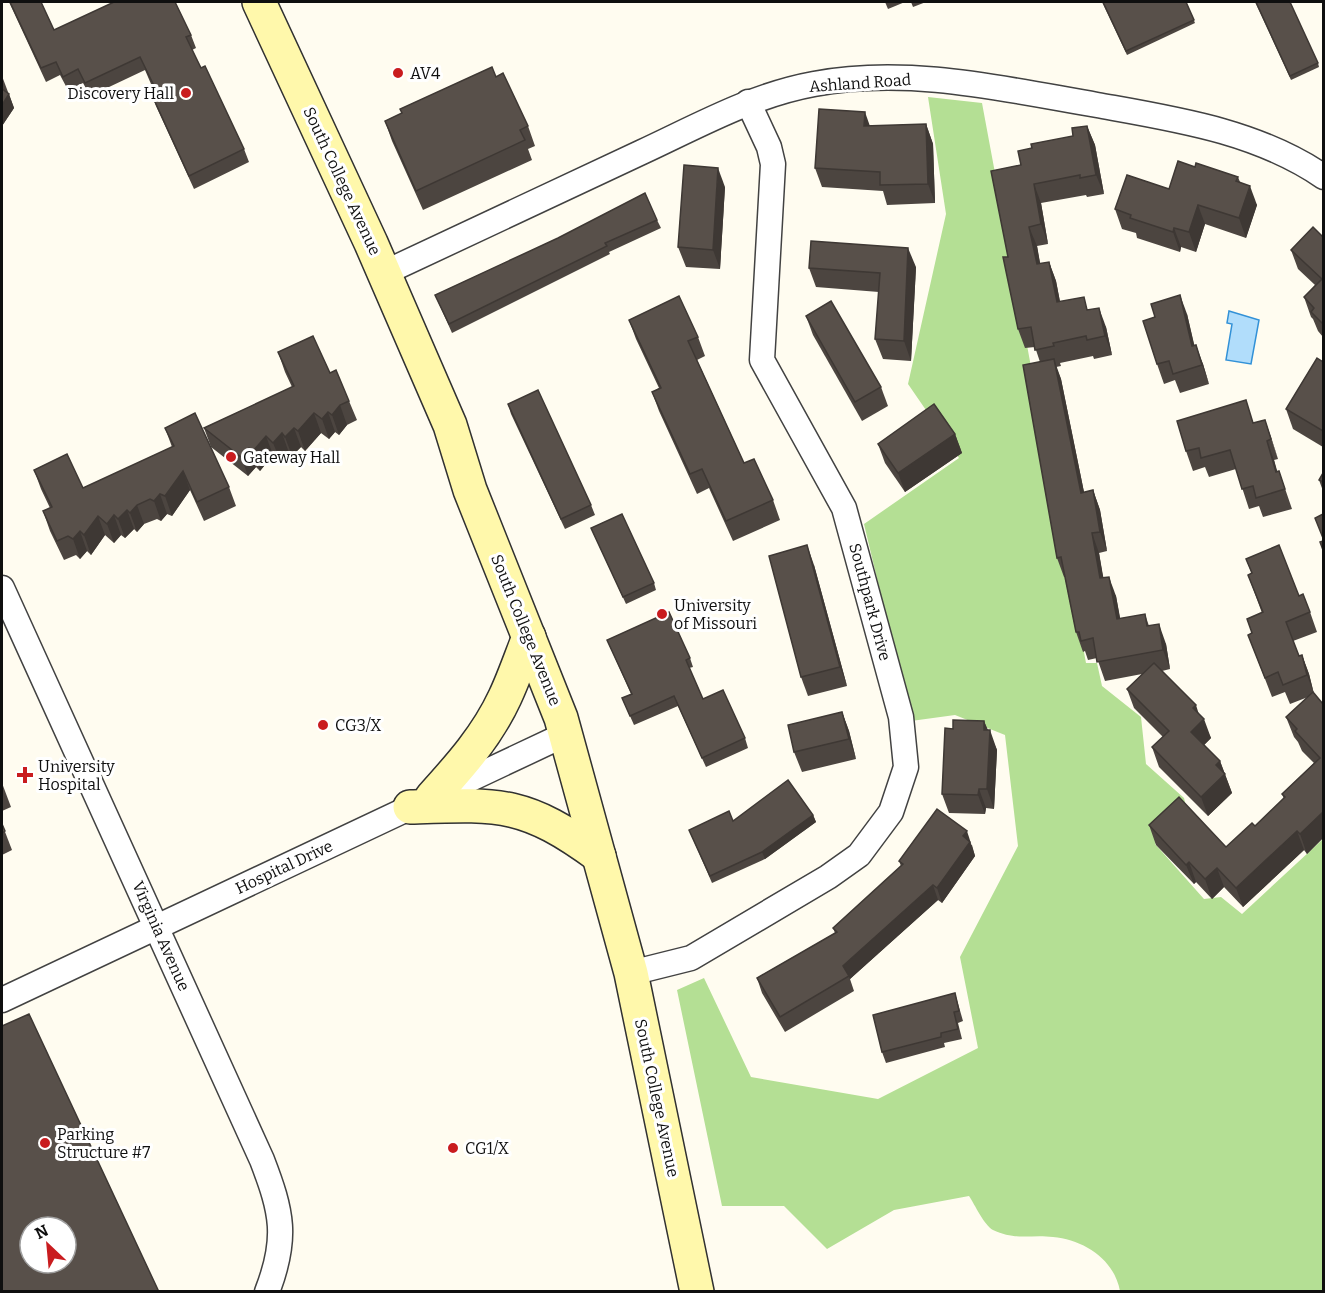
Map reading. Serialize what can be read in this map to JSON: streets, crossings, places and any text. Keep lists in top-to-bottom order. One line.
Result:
{"streets":{"main road":["South College Avenue"],"street":["Ashland Road","Southpark Drive","Hospital Drive","Virginia Avenue"]},"crossings":[["Ashland Road","South College Avenue"],["Ashland Road","Southpark Drive"],["South College Avenue","Southpark Drive"],["South College Avenue","Hospital Drive"],["Hospital Drive","Virginia Avenue"]],"places":{"other":["AV4","Discovery Hall","Gateway Hall","University of Missouri","CG3/X","Parking Structure #7","CG1/X"],"health":["University Hospital"]},"north":"top left"}
